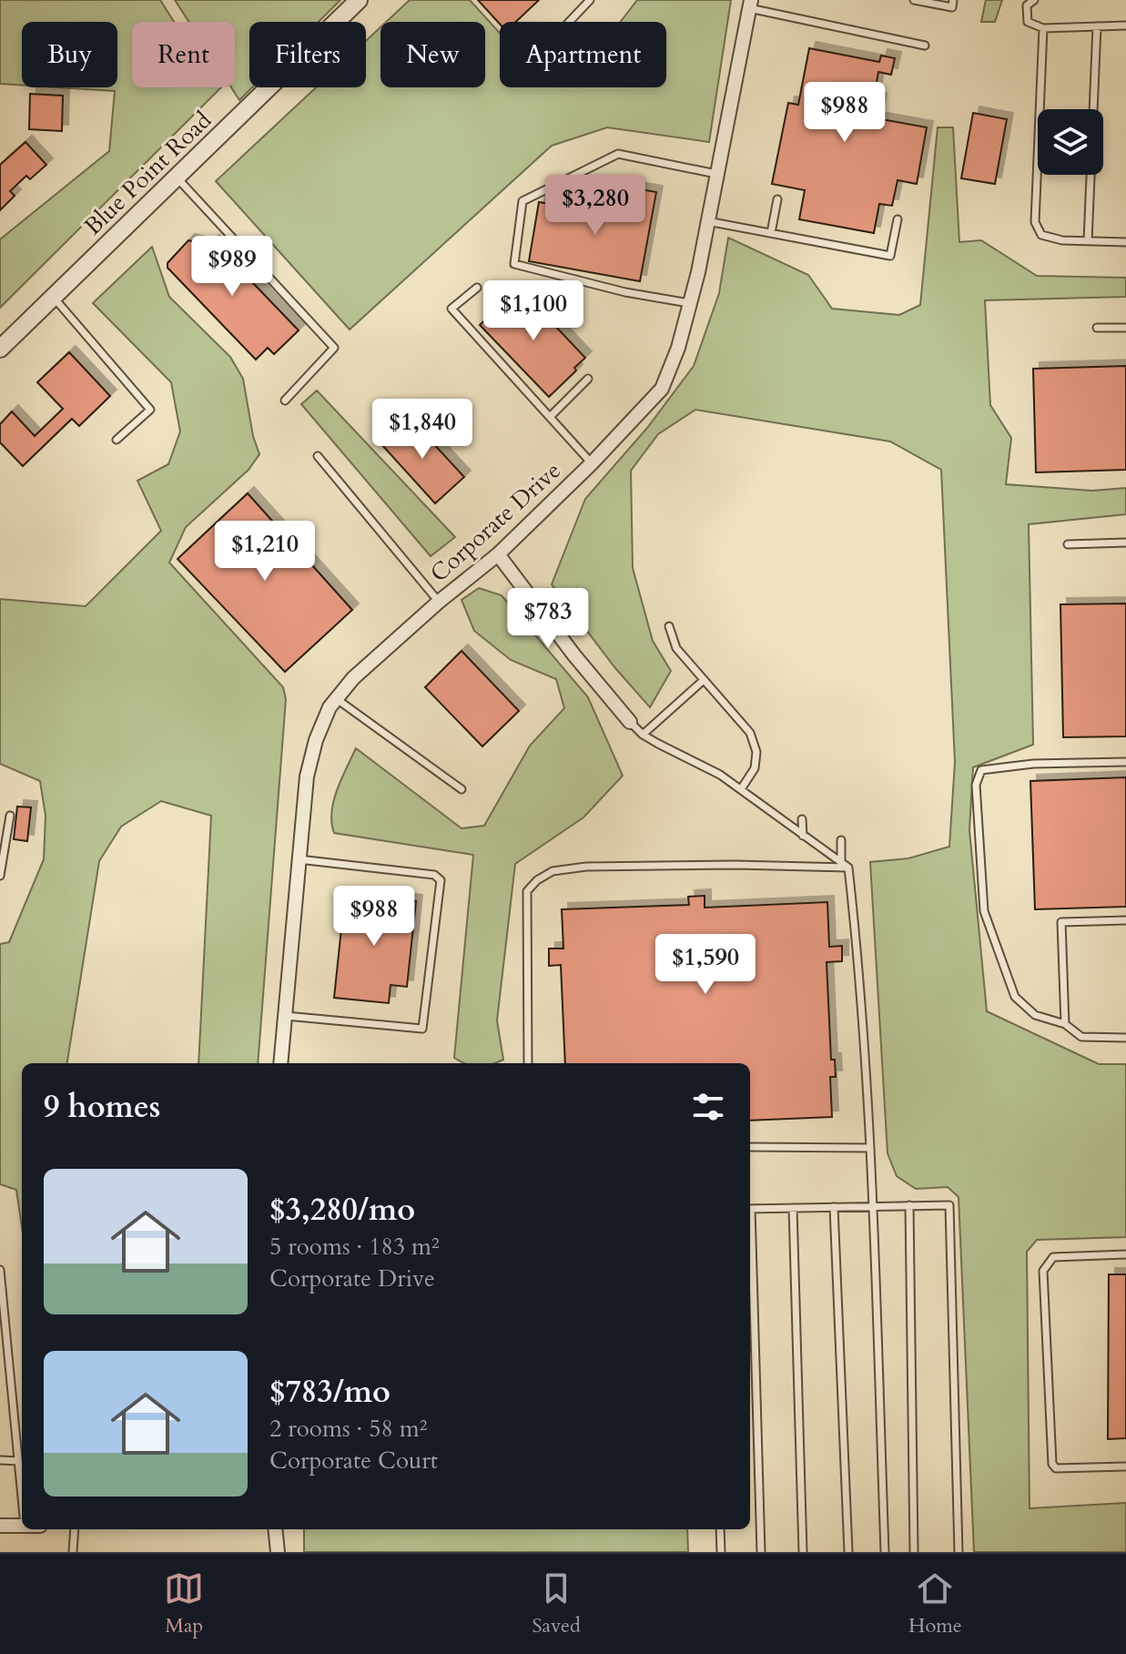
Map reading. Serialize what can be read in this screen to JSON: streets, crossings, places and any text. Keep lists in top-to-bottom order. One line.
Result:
{"streets":{"street":["Blue Point Road","Corporate Drive"]},"page":{"chip":["Buy","Rent","Filters","New","Apartment"],"price":["$988","$3,280","$989","$1,100","$1,840","$1,210","$783","$988","$1,590"],"heading":"9 homes","list":[{"name":"$3,280/mo","note":"5 rooms · 183 m² · Corporate Drive"},{"name":"$783/mo","note":"2 rooms · 58 m² · Corporate Court"}],"tabs":["Map","Saved","Home"]}}
